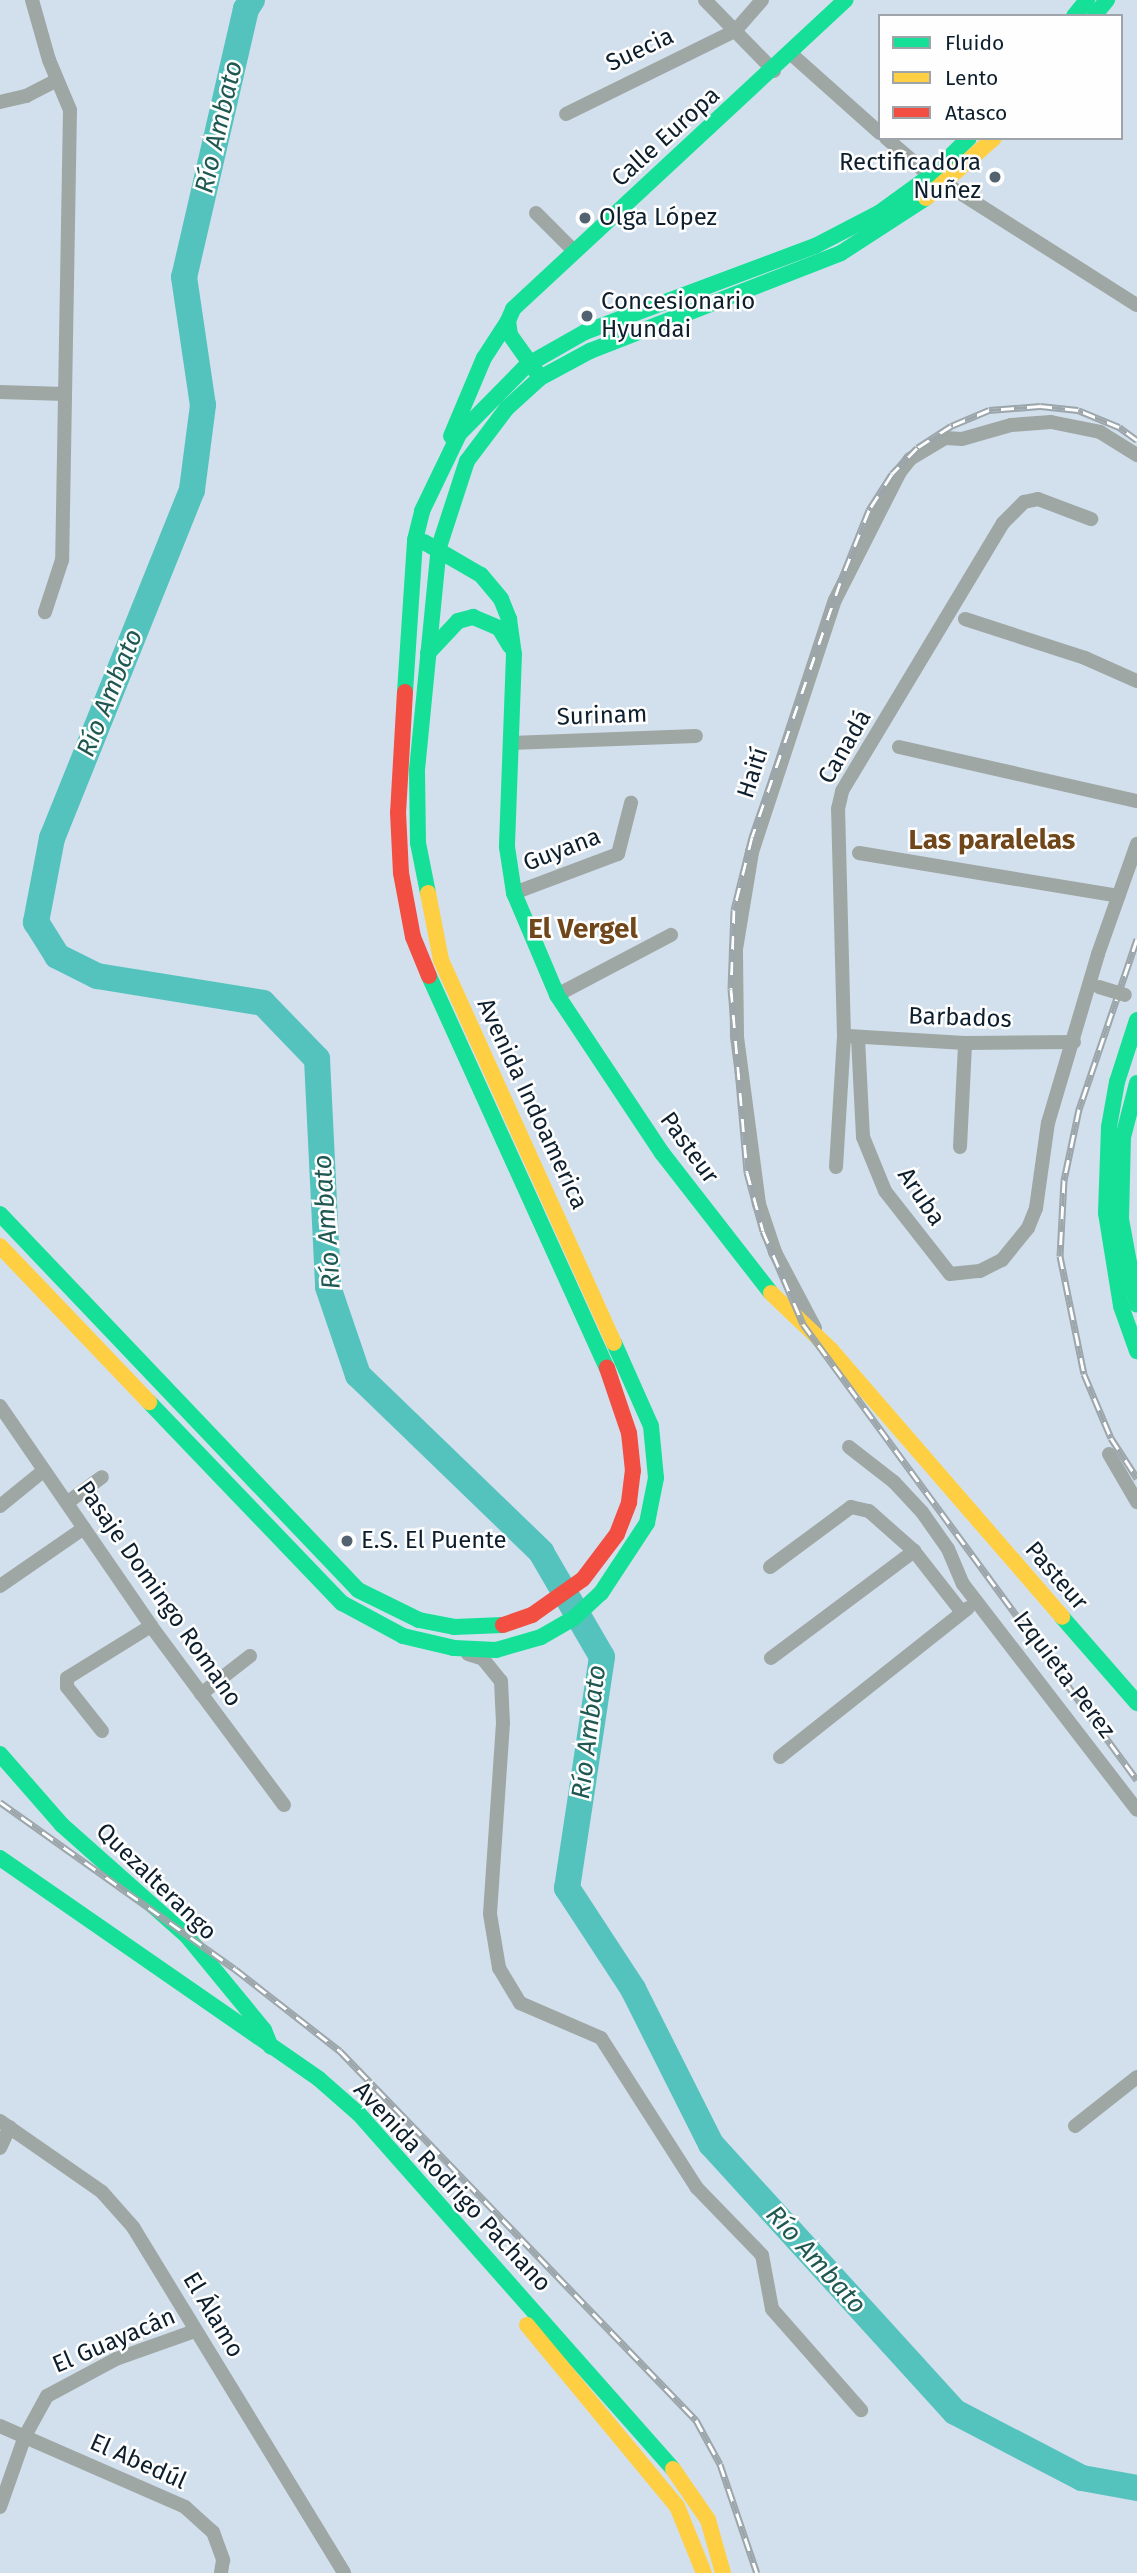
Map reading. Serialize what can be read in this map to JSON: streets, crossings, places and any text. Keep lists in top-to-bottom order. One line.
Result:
{"streets":{"main road":["Calle Europa","Avenida Indoamerica","Pasteur","Quezalterango","Avenida Rodrigo Pachano"],"street":["Suecia","Surinam","Canadá","Haití","Guyana","Barbados","Aruba","Pasaje Domingo Romano","Izquieta Perez","El Álamo","El Guayacán","El Abedúl"]},"crossings":[["Calle Europa","Avenida Indoamerica"],["Surinam","Pasteur"],["Canadá","Barbados"],["Canadá","Aruba"],["Haití","Pasteur"],["Guyana","Pasteur"],["Barbados","Aruba"],["Avenida Indoamerica","Pasteur"],["Quezalterango","Avenida Rodrigo Pachano"],["El Álamo","El Guayacán"],["El Guayacán","El Abedúl"]],"districts":["Las paralelas","El Vergel"],"water":["Río Ambato"],"places":["Rectificadora Nuñez","Olga López","Concesionario Hyundai","E.S. El Puente"],"legend":["Fluido","Lento","Atasco"]}
